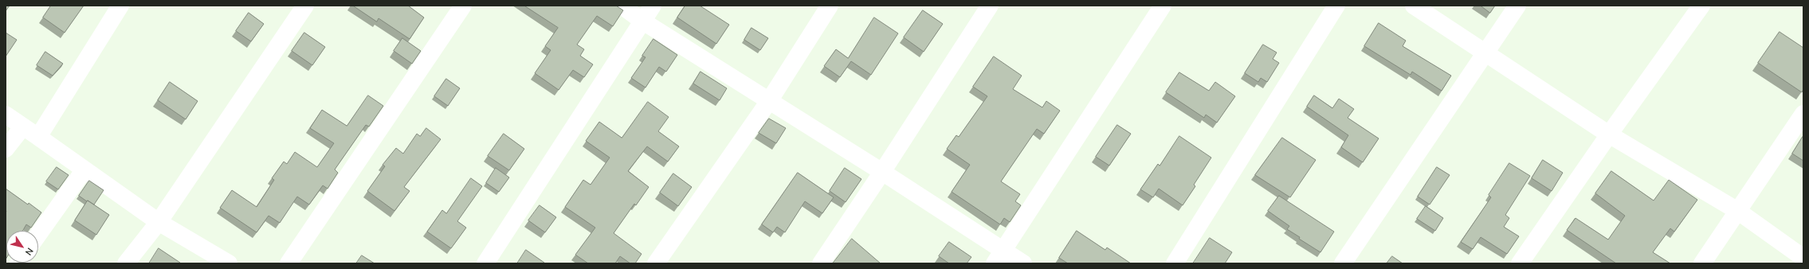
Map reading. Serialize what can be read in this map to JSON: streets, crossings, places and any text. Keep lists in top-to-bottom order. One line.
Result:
{"north":"bottom right"}
